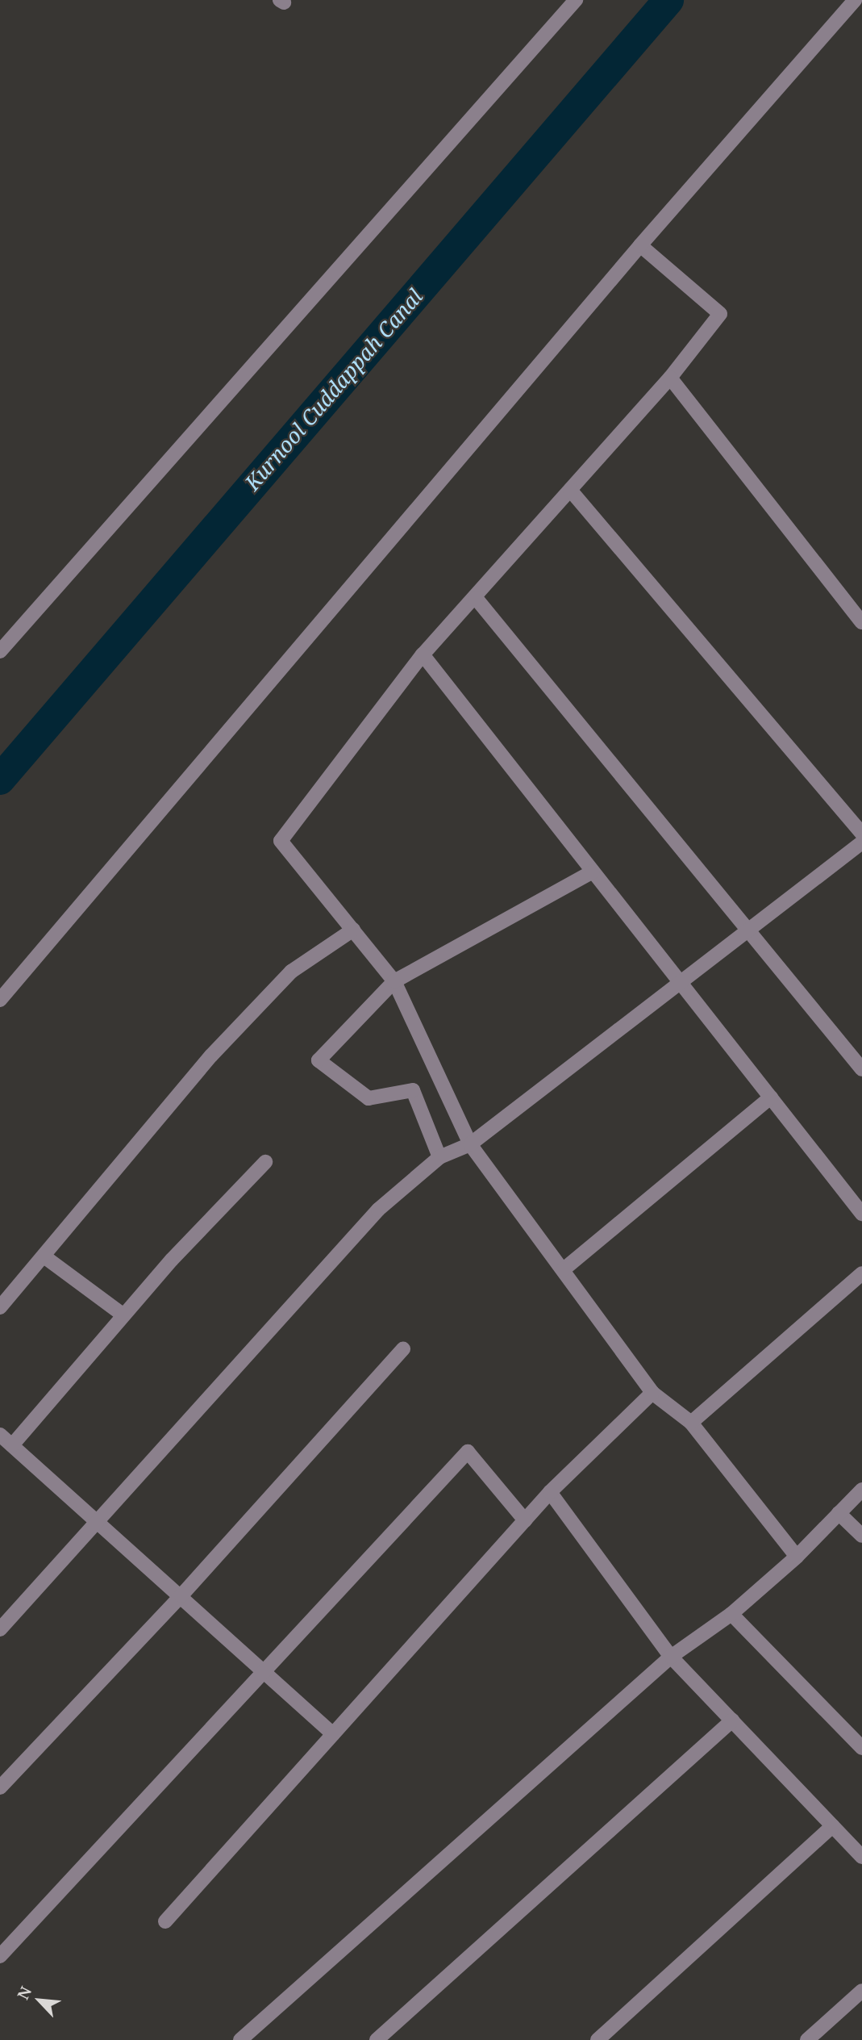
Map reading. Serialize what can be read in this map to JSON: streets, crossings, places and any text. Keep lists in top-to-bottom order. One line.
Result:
{"water":["Kurnool Cuddappah Canal"],"north":"top left"}
